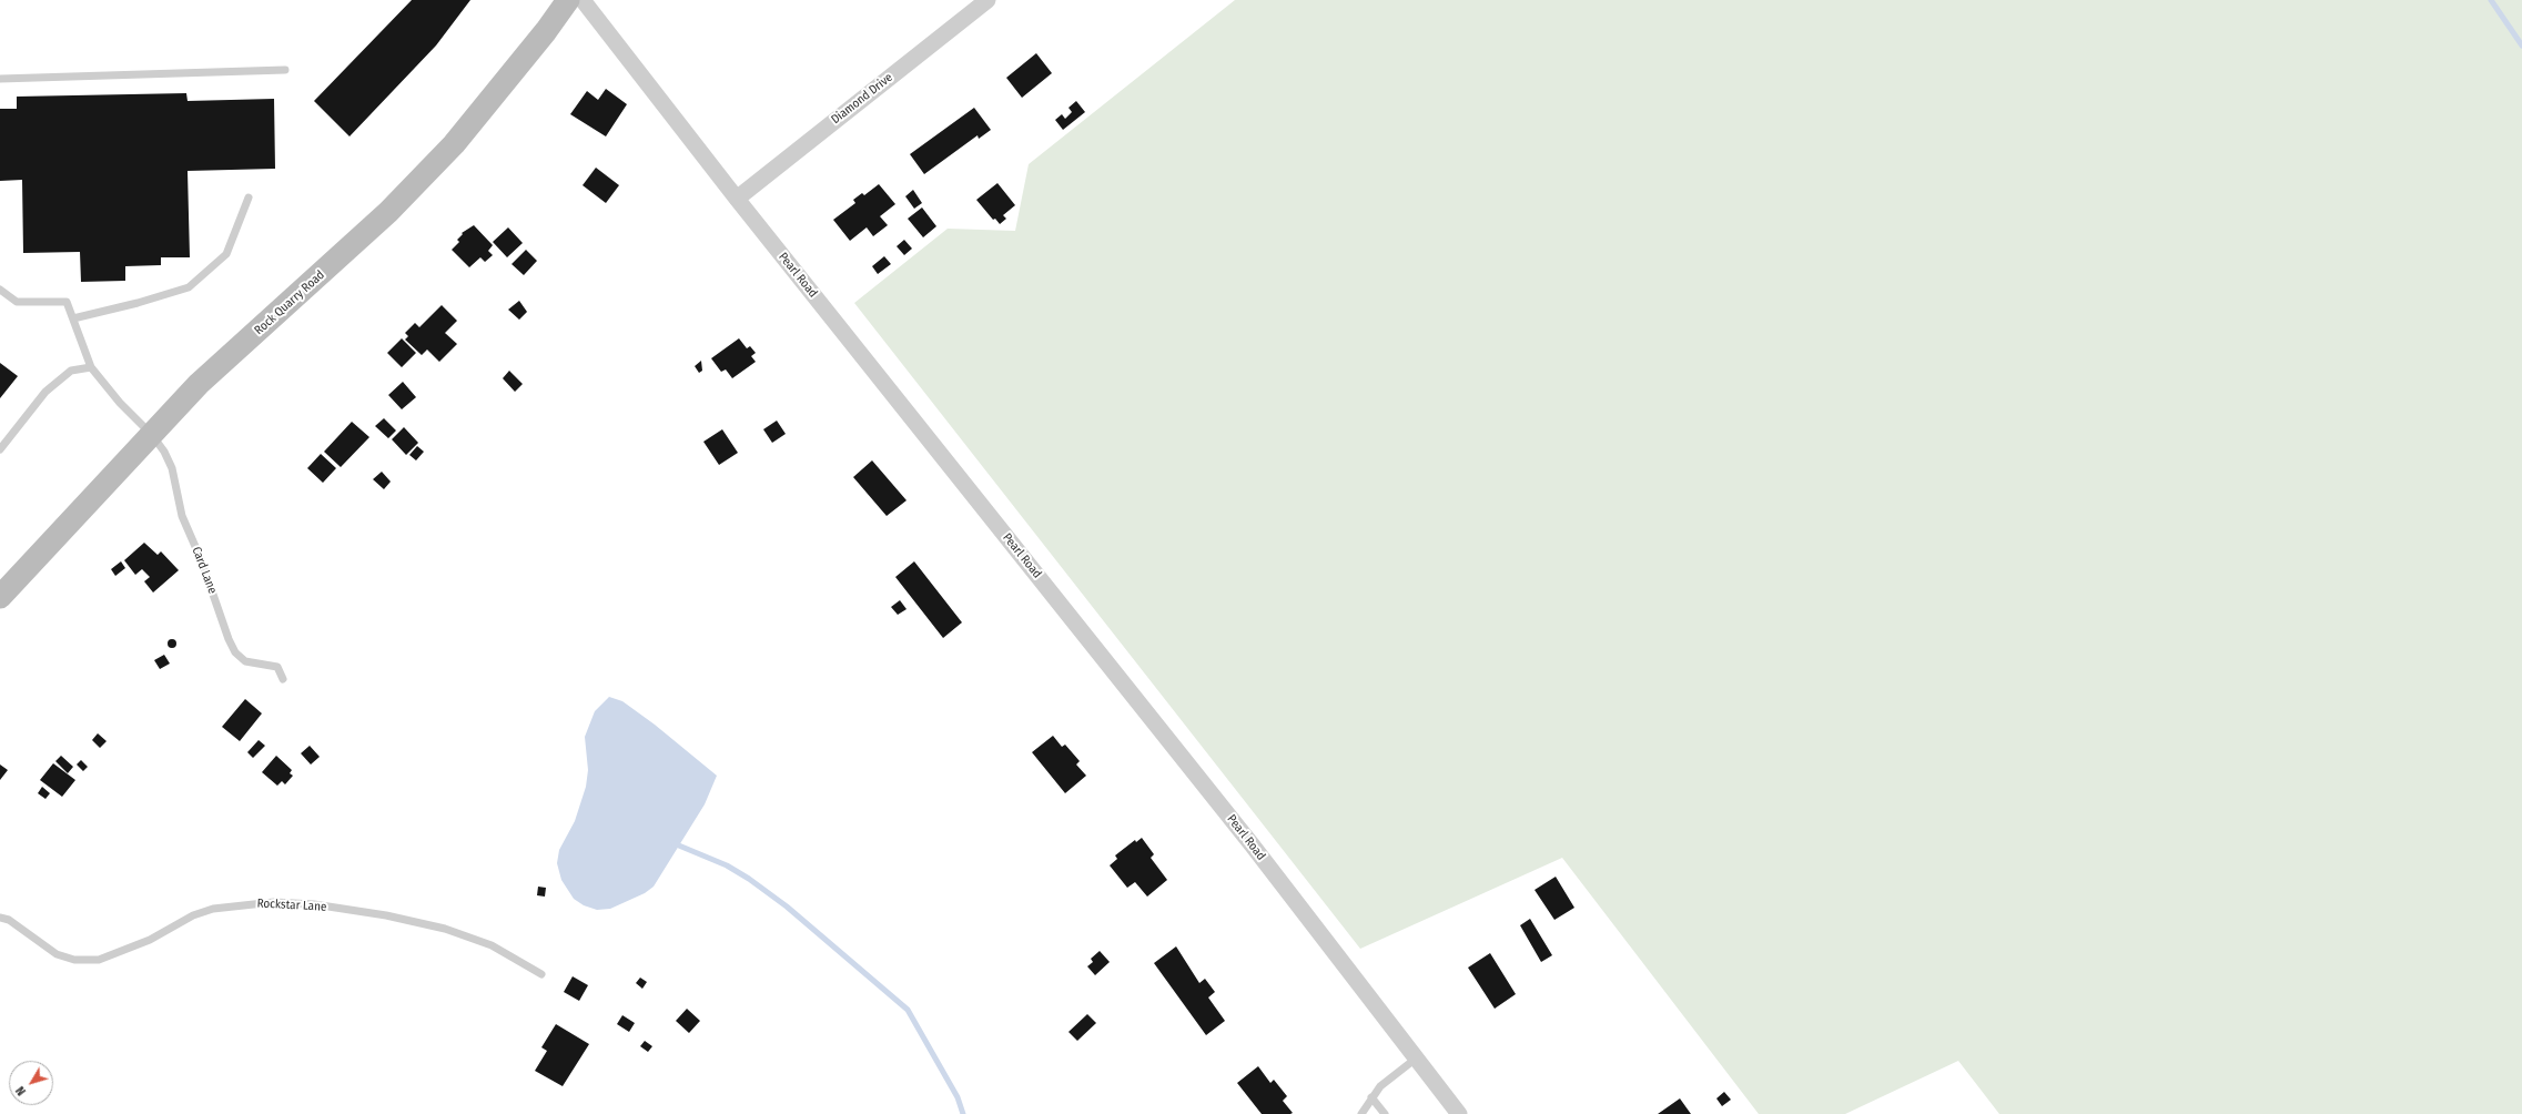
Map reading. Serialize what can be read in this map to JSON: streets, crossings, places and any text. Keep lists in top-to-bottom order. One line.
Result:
{"streets":{"main road":["Rock Quarry Road"],"street":["Diamond Drive","Pearl Road"],"lane":["Card Lane","Rockstar Lane"]},"crossings":[["Diamond Drive","Pearl Road"],["Rock Quarry Road","Card Lane"]],"north":"bottom left"}
